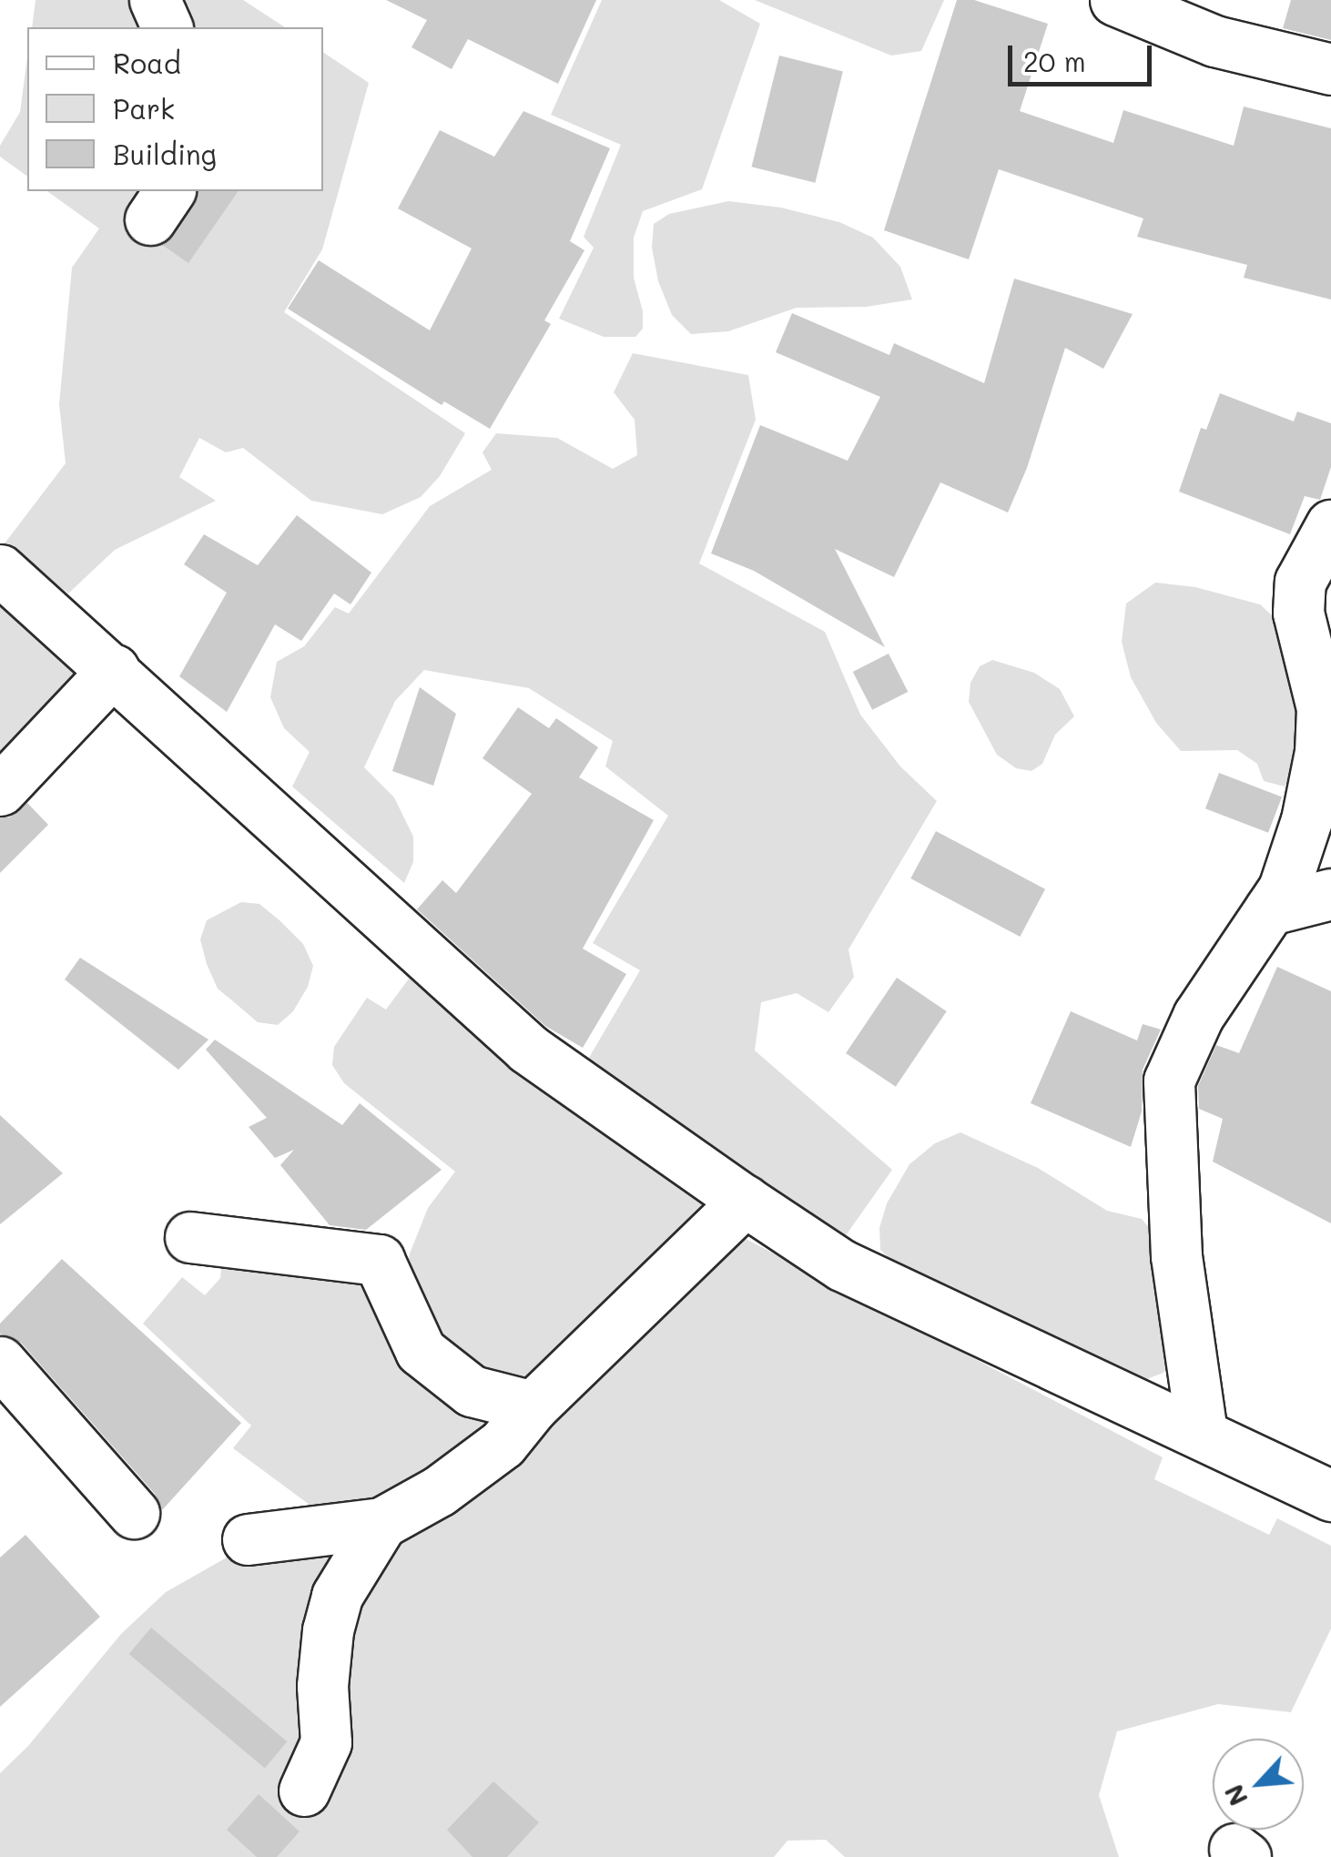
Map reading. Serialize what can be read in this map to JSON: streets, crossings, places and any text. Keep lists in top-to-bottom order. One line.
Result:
{"legend":["Road","Park","Building"],"scale_bar":"20 m","north":"bottom left"}
